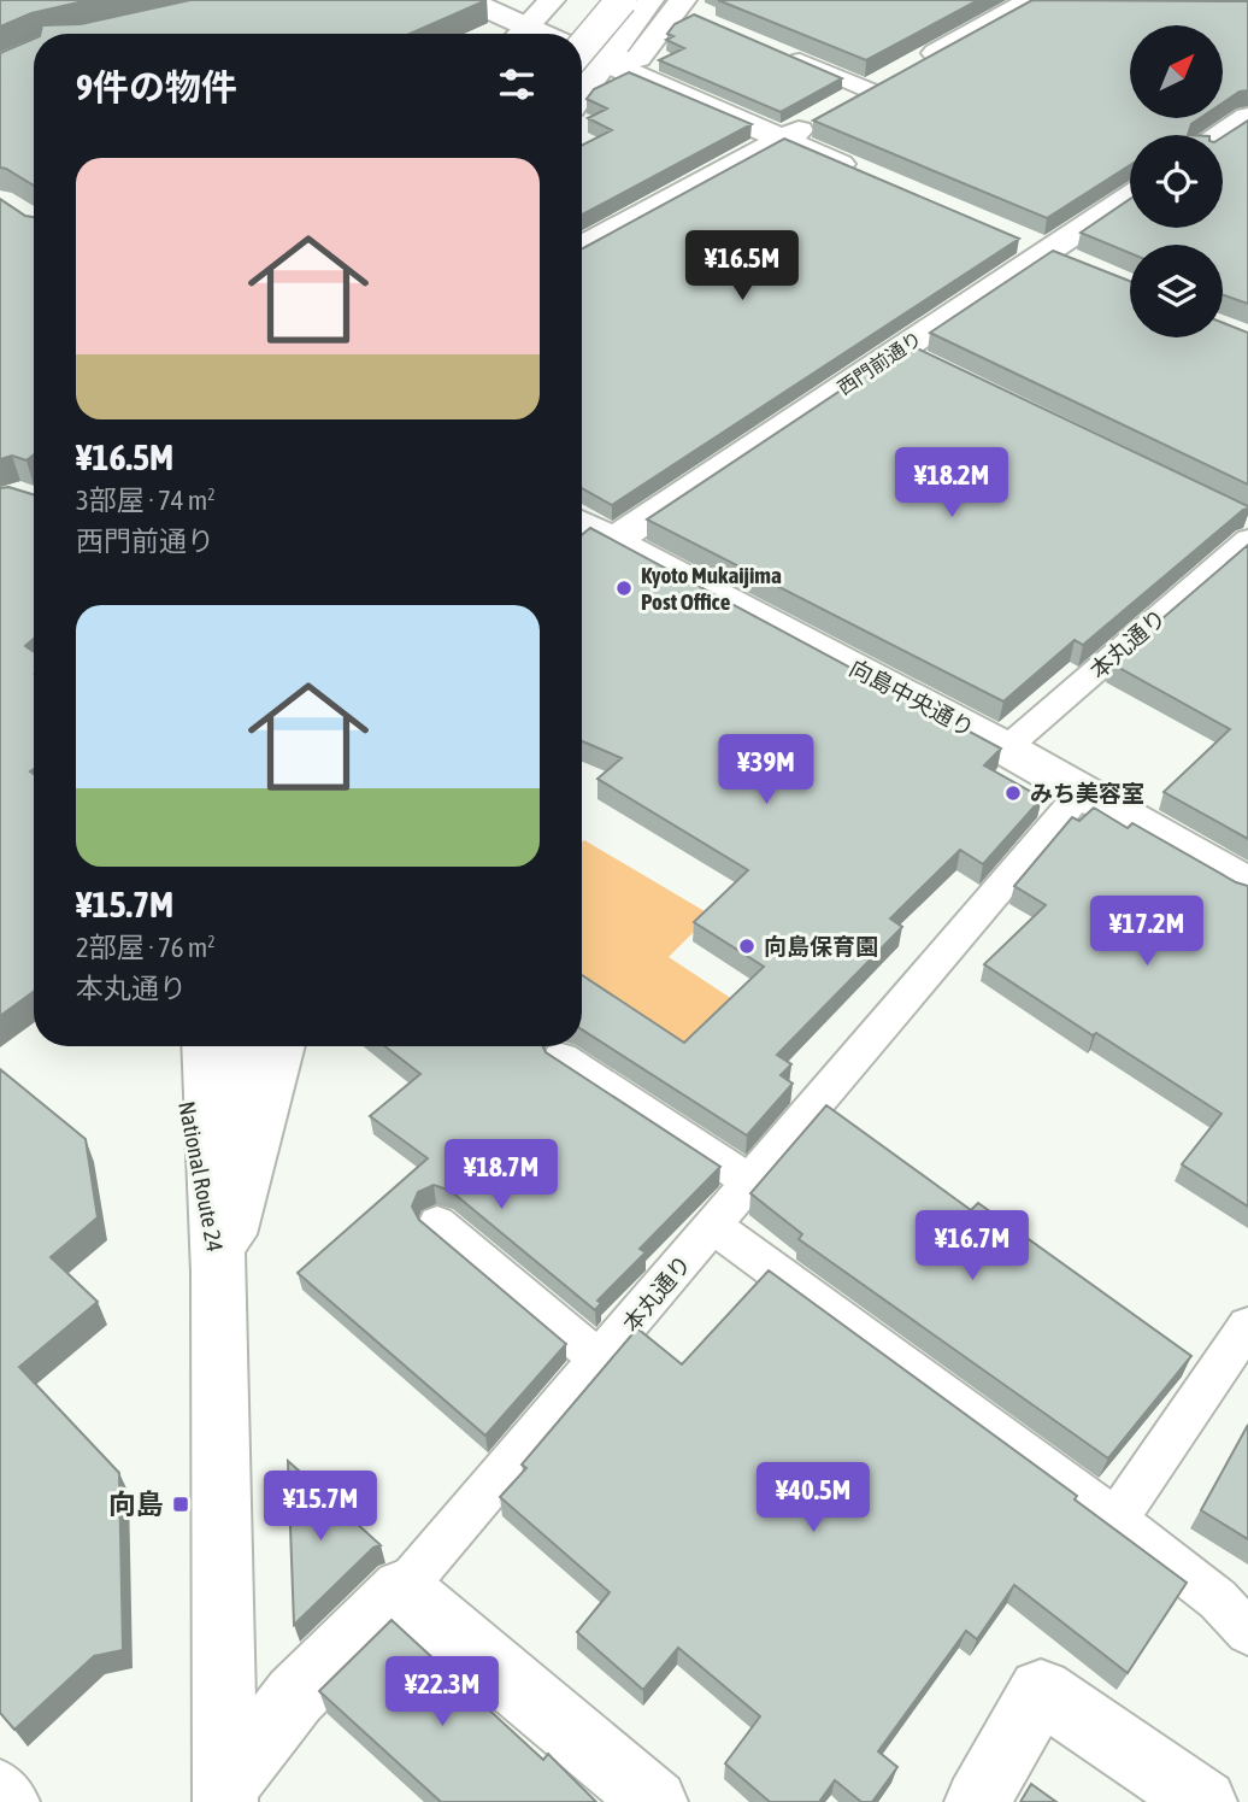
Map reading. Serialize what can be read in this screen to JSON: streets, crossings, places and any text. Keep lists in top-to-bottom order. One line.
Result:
{"streets":{"main road":["西門前通り","本丸通り","向島中央通り","National Route 24"]},"crossings":[["西門前通り","向島中央通り"],["本丸通り","向島中央通り"]],"places":{"other":["Kyoto Mukaijima Post Office","みち美容室","向島保育園"],"transit":["向島"]},"north":"top right","page":{"heading":"9件の物件","list":[{"name":"¥16.5M","note":"3部屋 · 74 m² · 西門前通り"},{"name":"¥15.7M","note":"2部屋 · 76 m² · 本丸通り"}],"price":["¥16.5M","¥18.2M","¥39M","¥17.2M","¥18.7M","¥16.7M","¥40.5M","¥15.7M","¥22.3M"]}}
